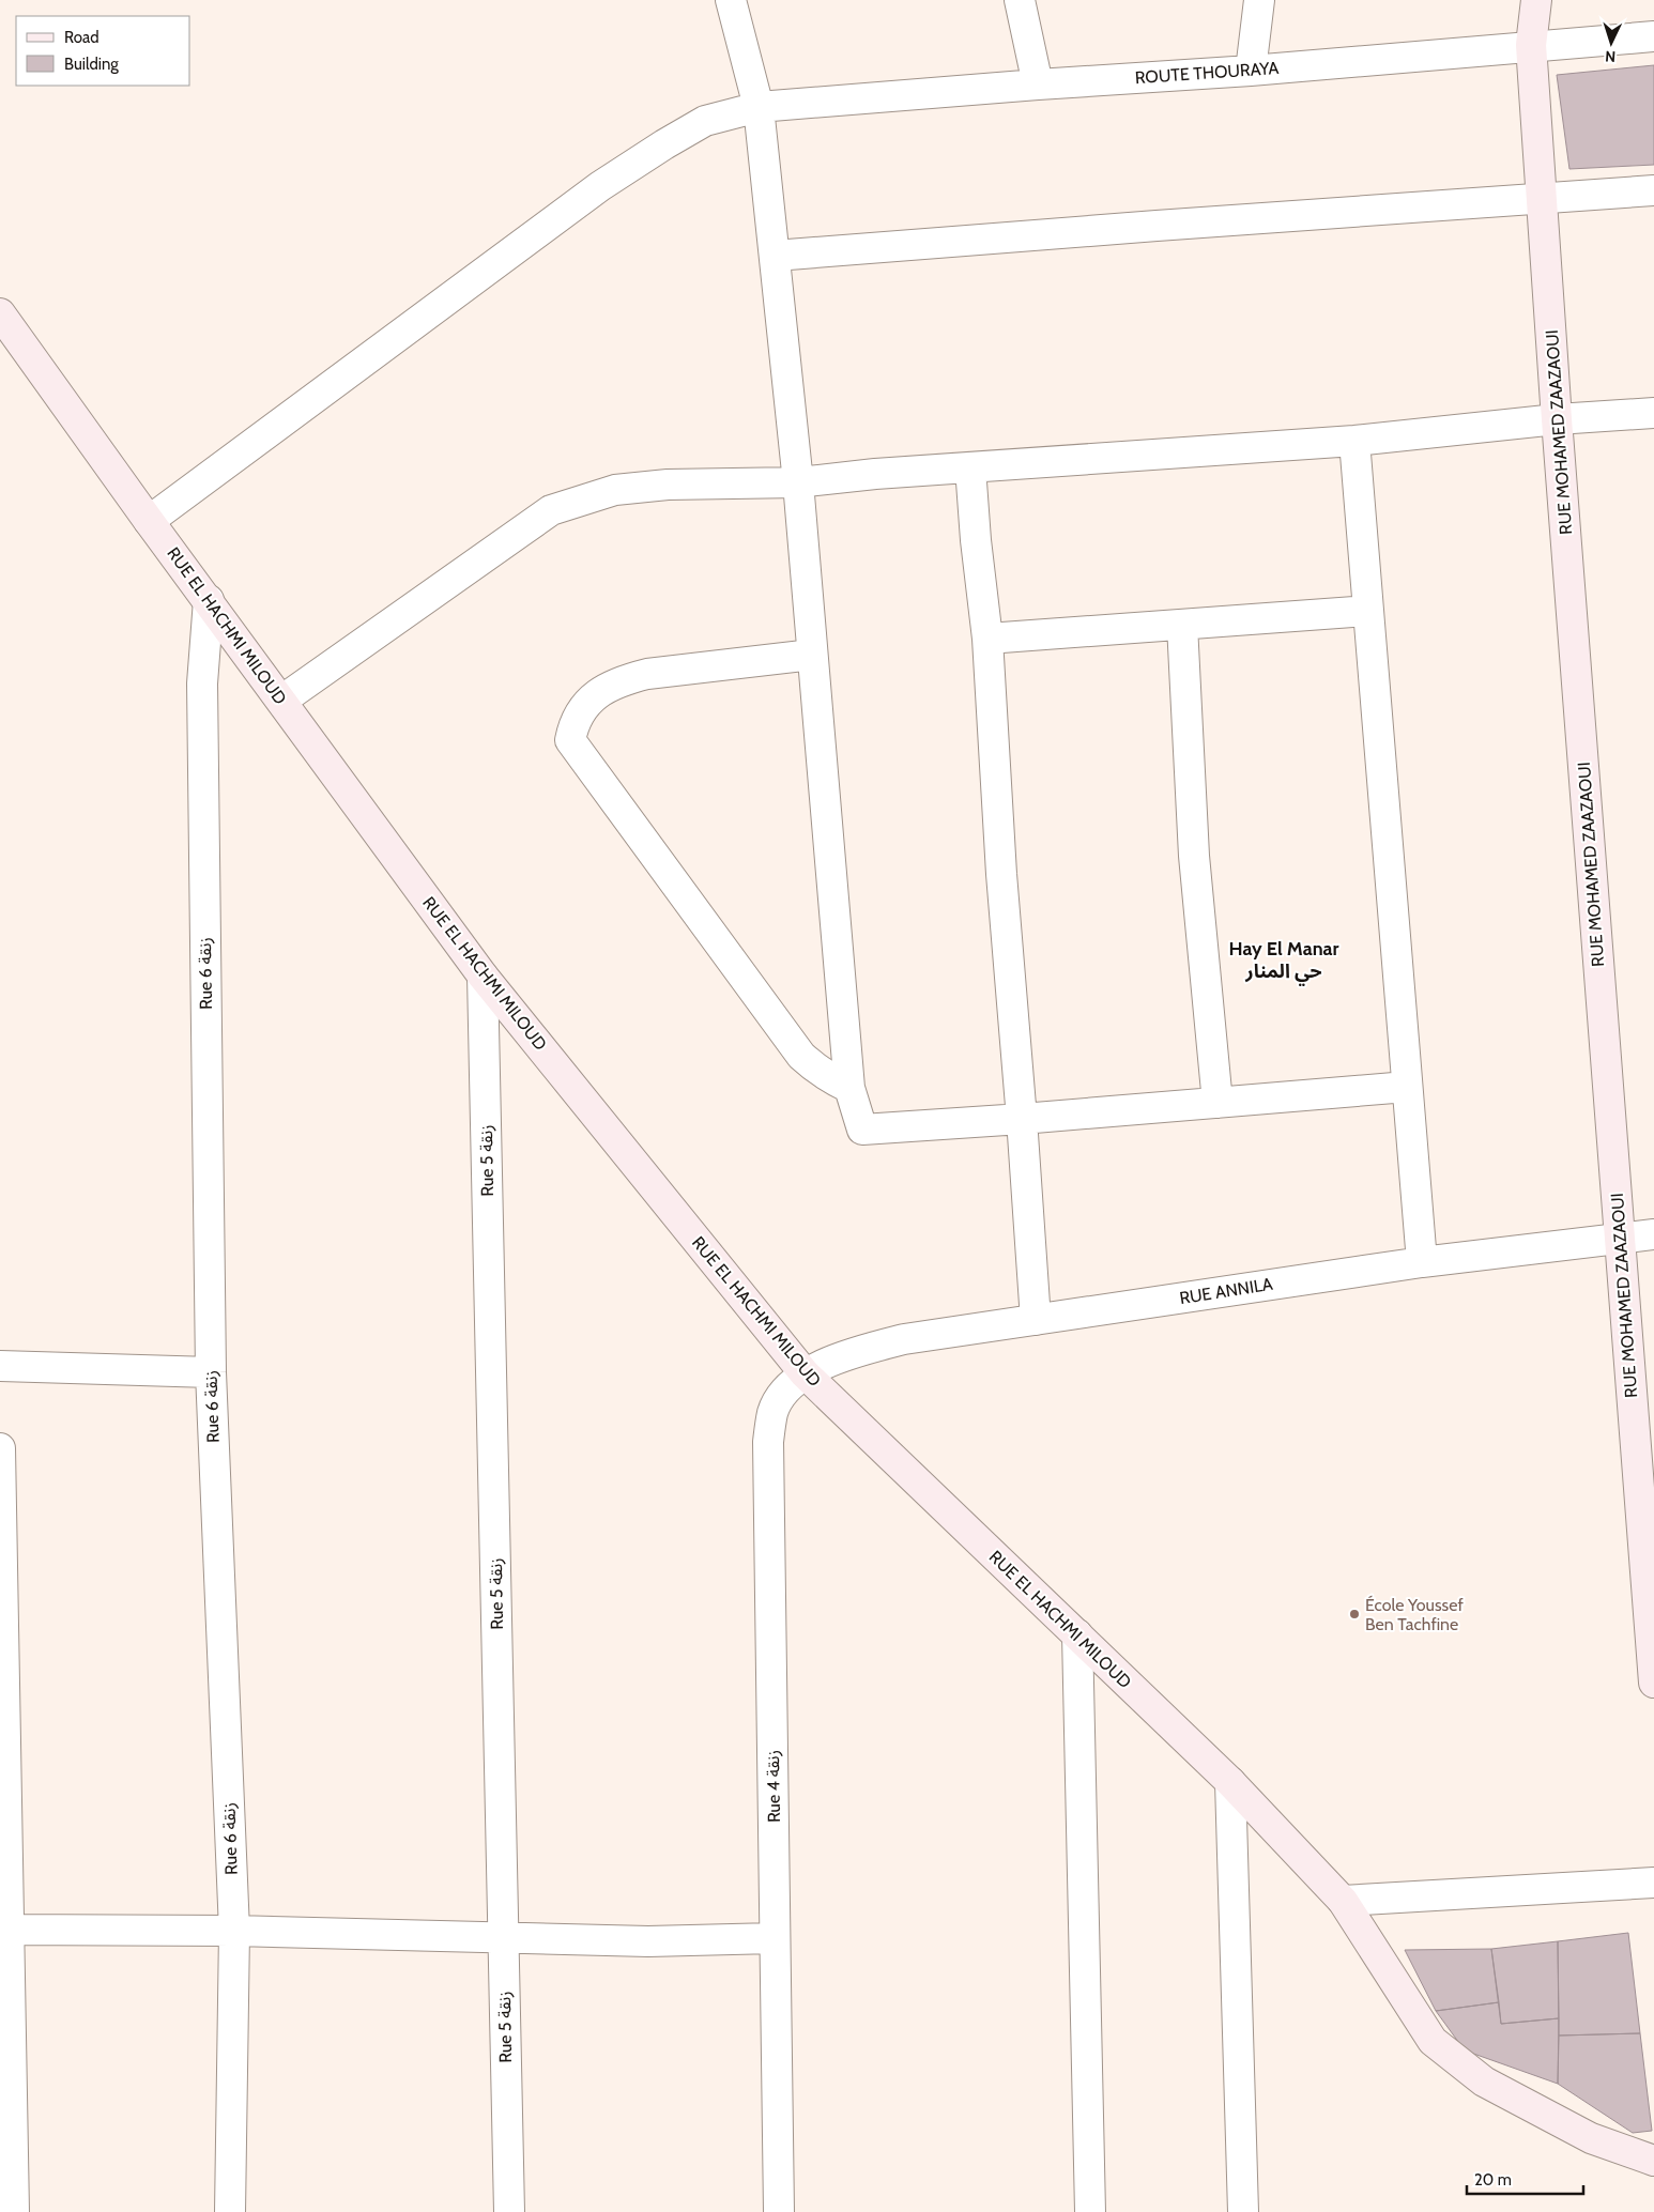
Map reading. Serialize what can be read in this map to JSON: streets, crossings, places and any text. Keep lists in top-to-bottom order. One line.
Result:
{"streets":{"street":["ROUTE THOURAYA","RUE MOHAMED ZAAZAOUI","RUE EL HACHMI MILOUD","Rue 6 زنقة","Rue 5 زنقة","RUE ANNILA","Rue 4 زنقة"]},"crossings":[["ROUTE THOURAYA","RUE MOHAMED ZAAZAOUI"],["ROUTE THOURAYA","RUE EL HACHMI MILOUD"],["RUE MOHAMED ZAAZAOUI","RUE ANNILA"],["RUE EL HACHMI MILOUD","Rue 6 زنقة"],["RUE EL HACHMI MILOUD","Rue 5 زنقة"],["RUE EL HACHMI MILOUD","RUE ANNILA"],["RUE EL HACHMI MILOUD","Rue 4 زنقة"],["RUE ANNILA","Rue 4 زنقة"]],"districts":["Hay El Manar حي المنار"],"places":["École Youssef Ben Tachfine"],"legend":["Road","Building"],"scale_bar":"20 m","north":"bottom"}
